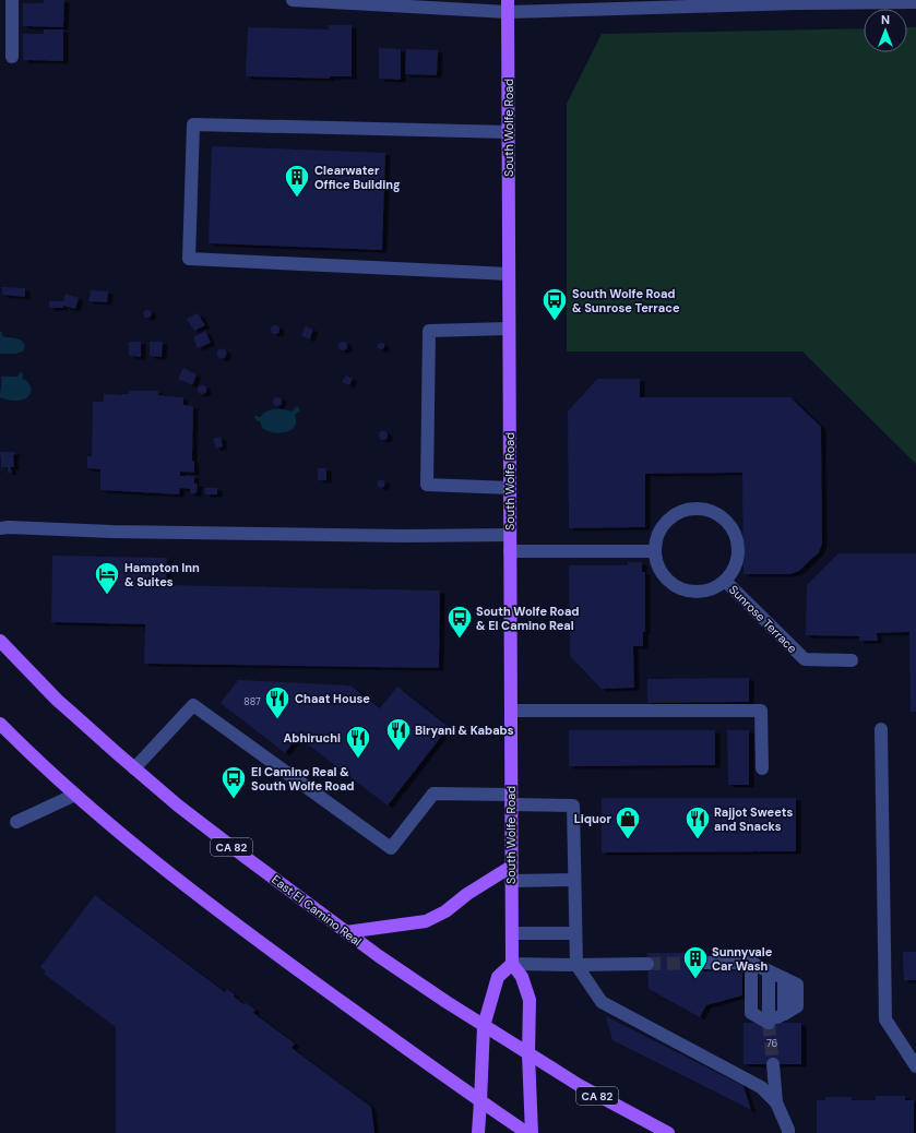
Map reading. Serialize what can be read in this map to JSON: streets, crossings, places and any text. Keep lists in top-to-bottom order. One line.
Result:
{"streets":{"main road":["South Wolfe Road","CA 82","East El Camino Real"],"street":["Sunrose Terrace"]},"places":{"building":["Clearwater Office Building","Sunnyvale Car Wash"],"bus stop":["South Wolfe Road & Sunrose Terrace","South Wolfe Road & El Camino Real","El Camino Real & South Wolfe Road"],"hotel":["Hampton Inn & Suites"],"restaurant":["Chaat House","Biryani & Kababs","Abhiruchi","Rajjot Sweets and Snacks"],"shop":["Liquor"]},"house_numbers":["887","76"],"north":"top"}
